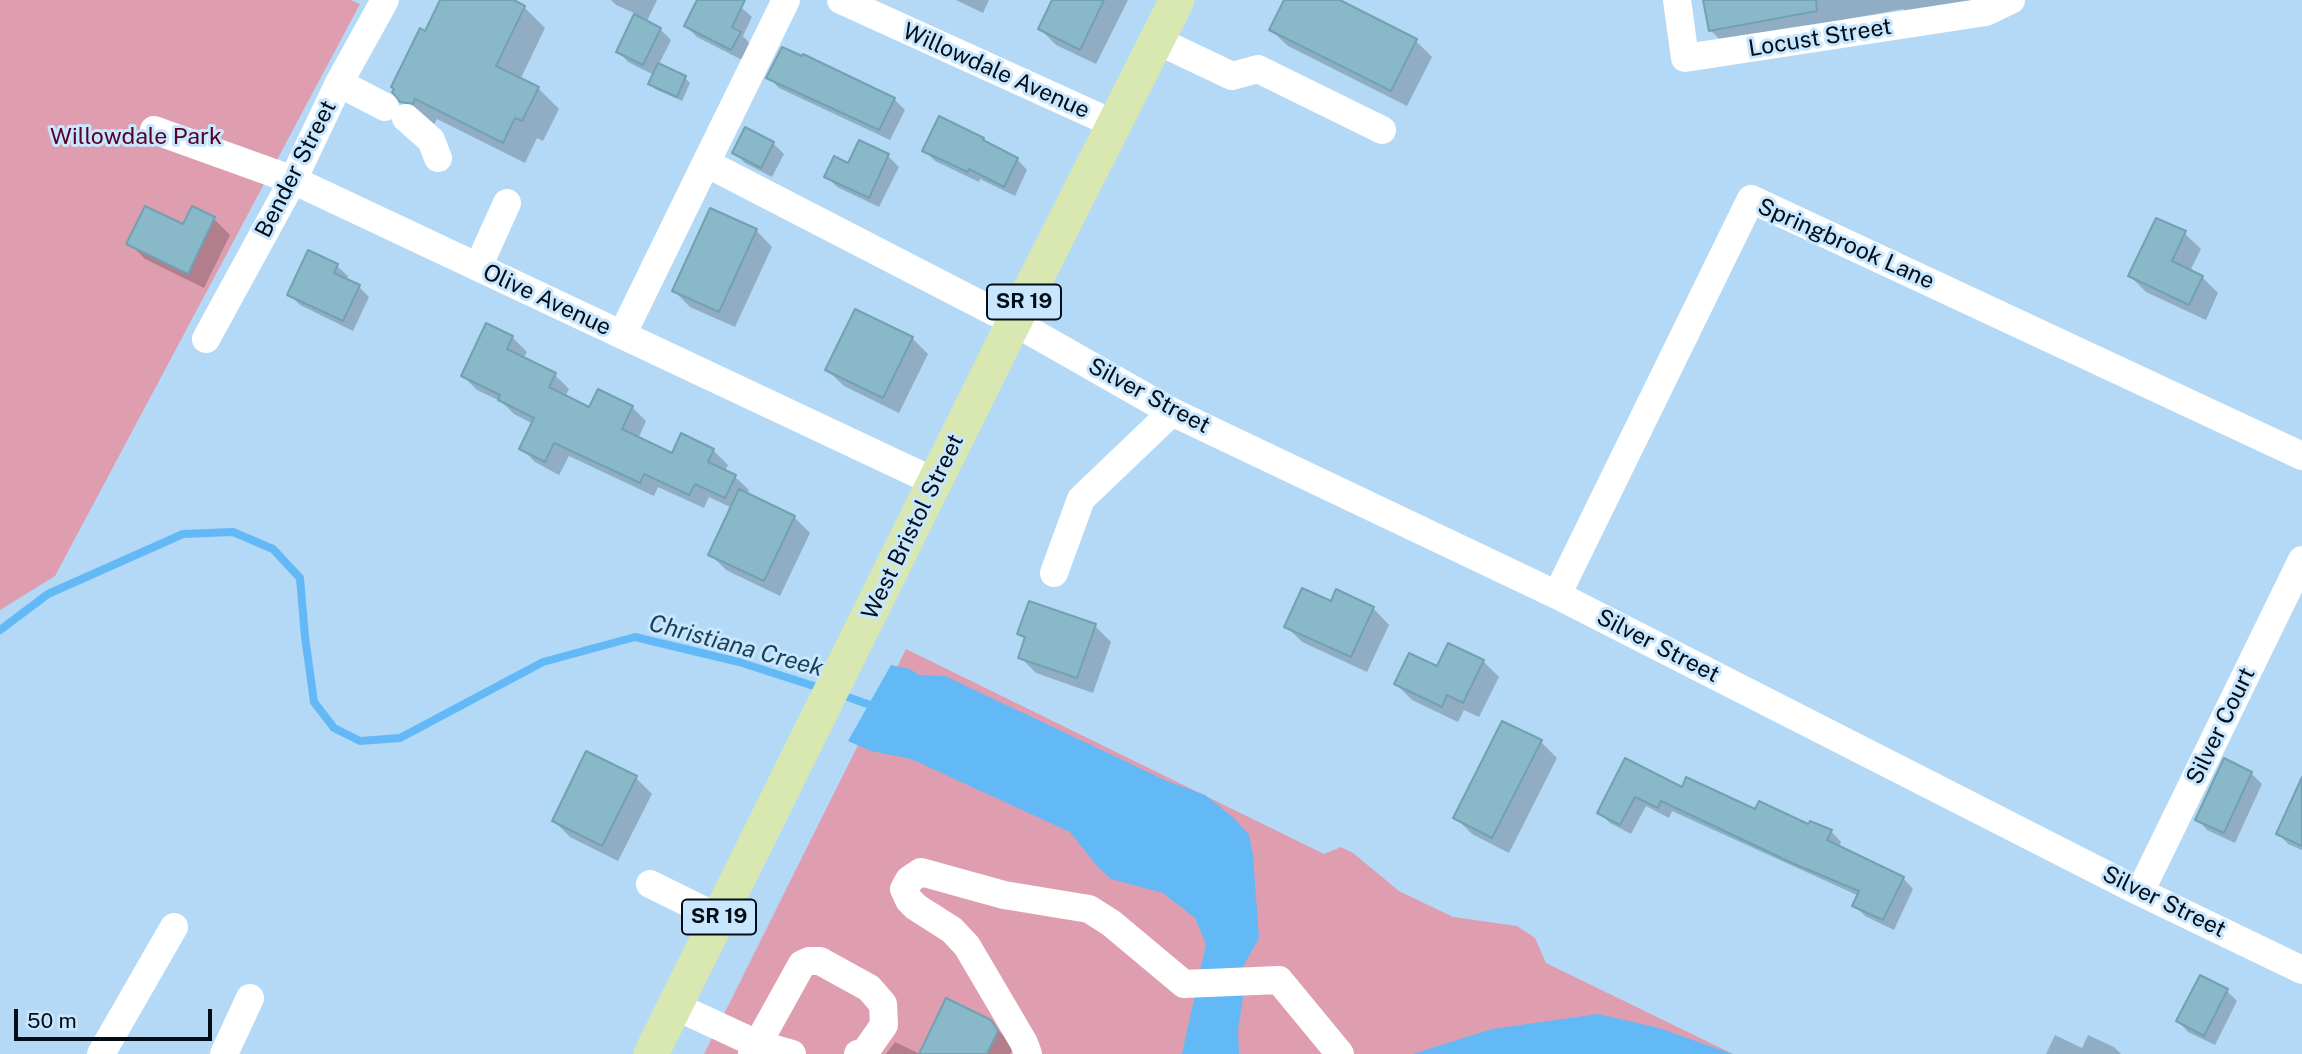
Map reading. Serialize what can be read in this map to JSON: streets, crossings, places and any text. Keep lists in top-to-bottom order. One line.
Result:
{"streets":{"main road":["SR 19","West Bristol Street"],"street":["Locust Street","Willowdale Avenue","Bender Street","Springbrook Lane","Olive Avenue","Silver Street","Silver Court"]},"crossings":[["Willowdale Avenue","West Bristol Street"],["Bender Street","Olive Avenue"],["Springbrook Lane","Silver Street"],["Olive Avenue","West Bristol Street"],["Silver Street","West Bristol Street"],["Silver Street","Silver Court"]],"water":["Christiana Creek"],"parks":["Willowdale Park"],"scale_bar":"50 m"}
